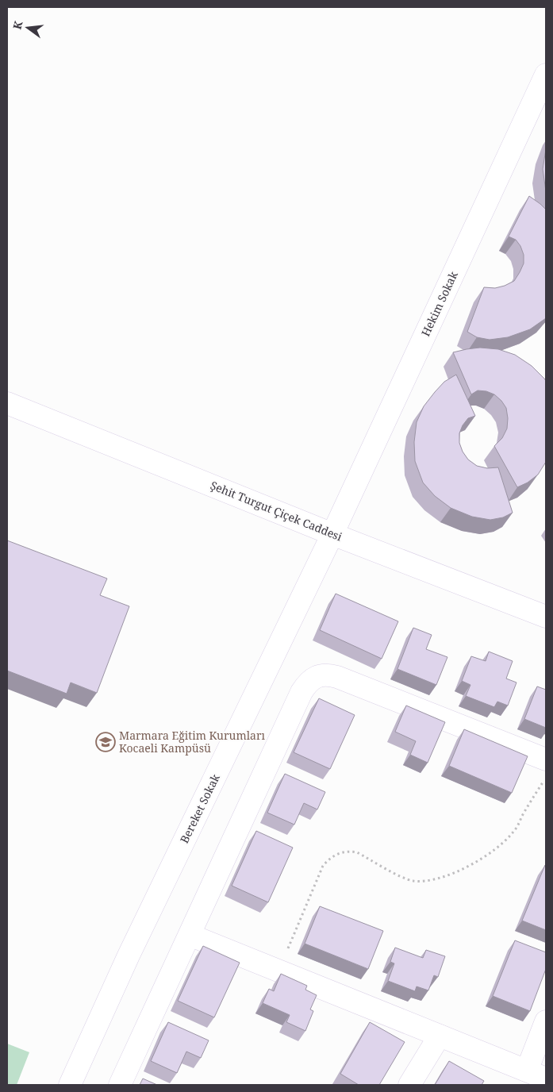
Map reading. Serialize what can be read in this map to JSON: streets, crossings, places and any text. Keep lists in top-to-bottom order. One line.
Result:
{"streets":{"street":["Hekim Sokak","Şehit Turgut Çiçek Caddesi","Bereket Sokak"]},"crossings":[["Hekim Sokak","Şehit Turgut Çiçek Caddesi"],["Hekim Sokak","Bereket Sokak"],["Şehit Turgut Çiçek Caddesi","Bereket Sokak"]],"places":{"school or university":["Marmara Eğitim Kurumları Kocaeli Kampüsü"]},"north":"left"}
